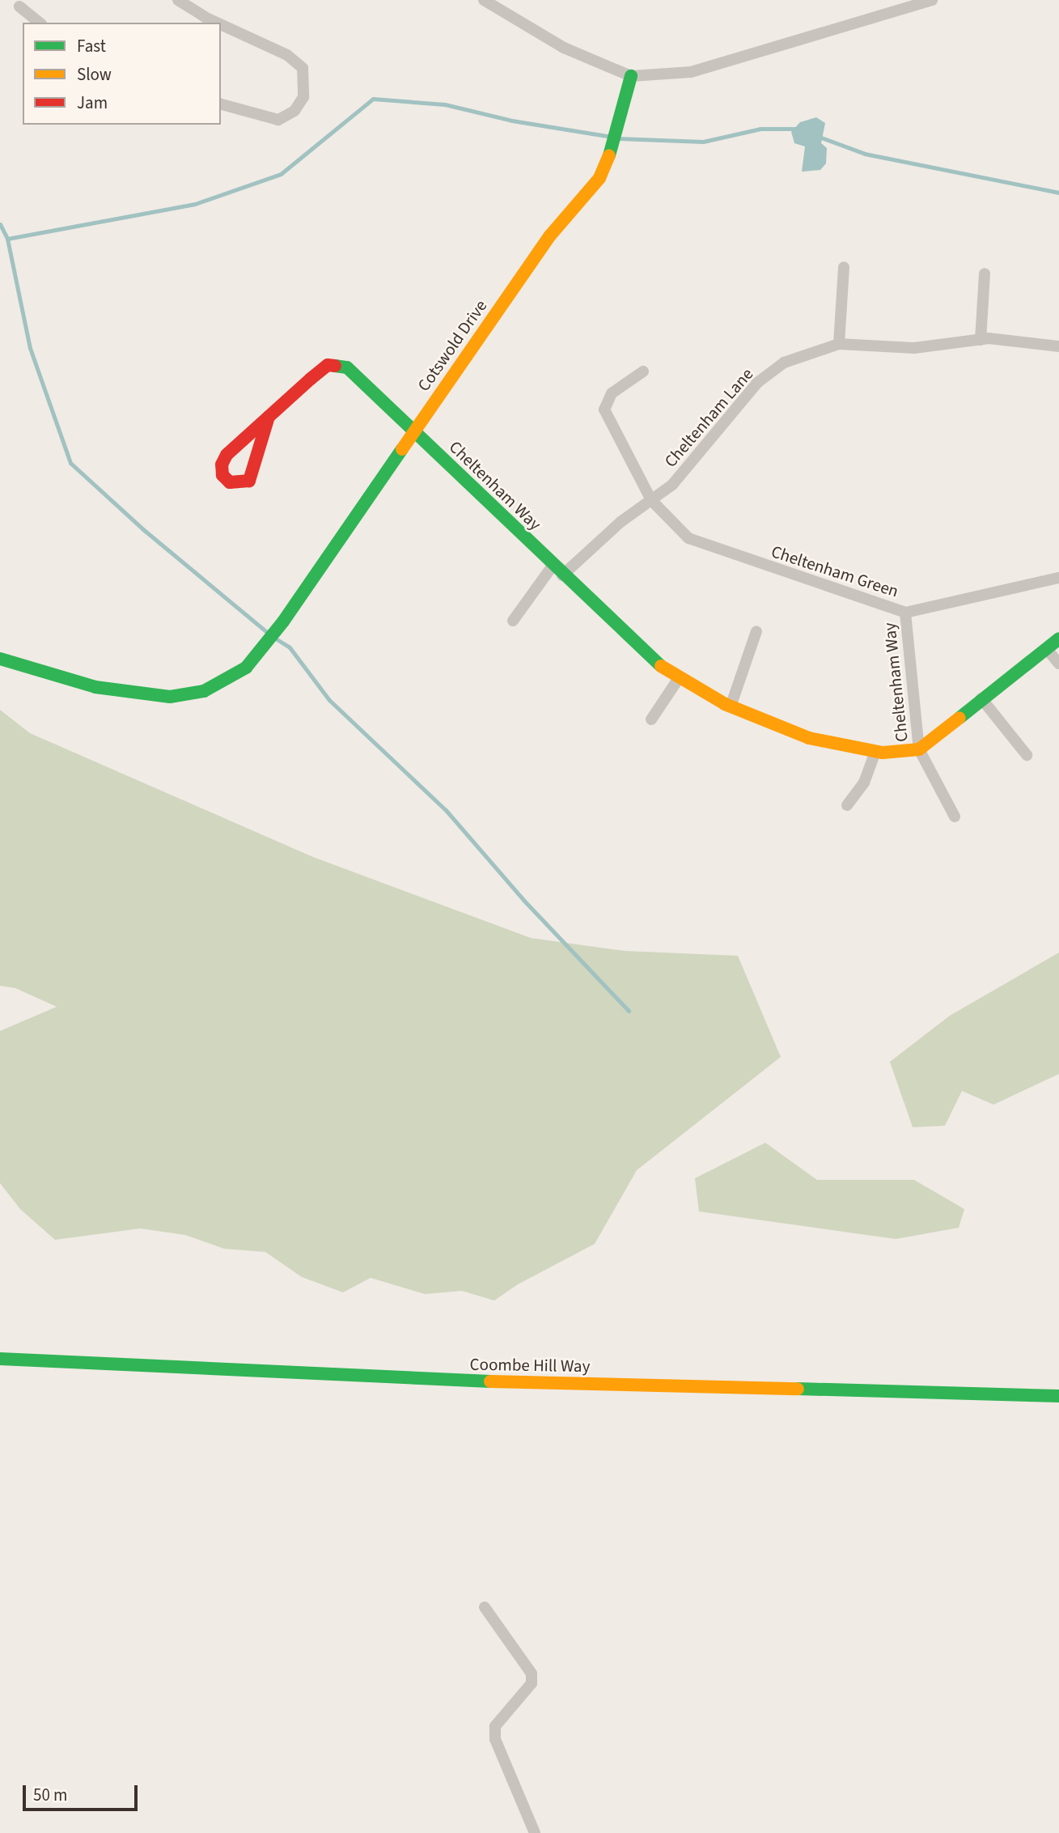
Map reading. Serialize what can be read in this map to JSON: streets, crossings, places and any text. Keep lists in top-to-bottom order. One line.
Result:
{"streets":{"street":["Cotswold Drive","Cheltenham Lane","Cheltenham Way","Cheltenham Green","Coombe Hill Way"]},"crossings":[["Cotswold Drive","Cheltenham Way"],["Cheltenham Lane","Cheltenham Way"],["Cheltenham Lane","Cheltenham Green"],["Cheltenham Way","Cheltenham Green"]],"legend":["Fast","Slow","Jam"],"scale_bar":"50 m"}
